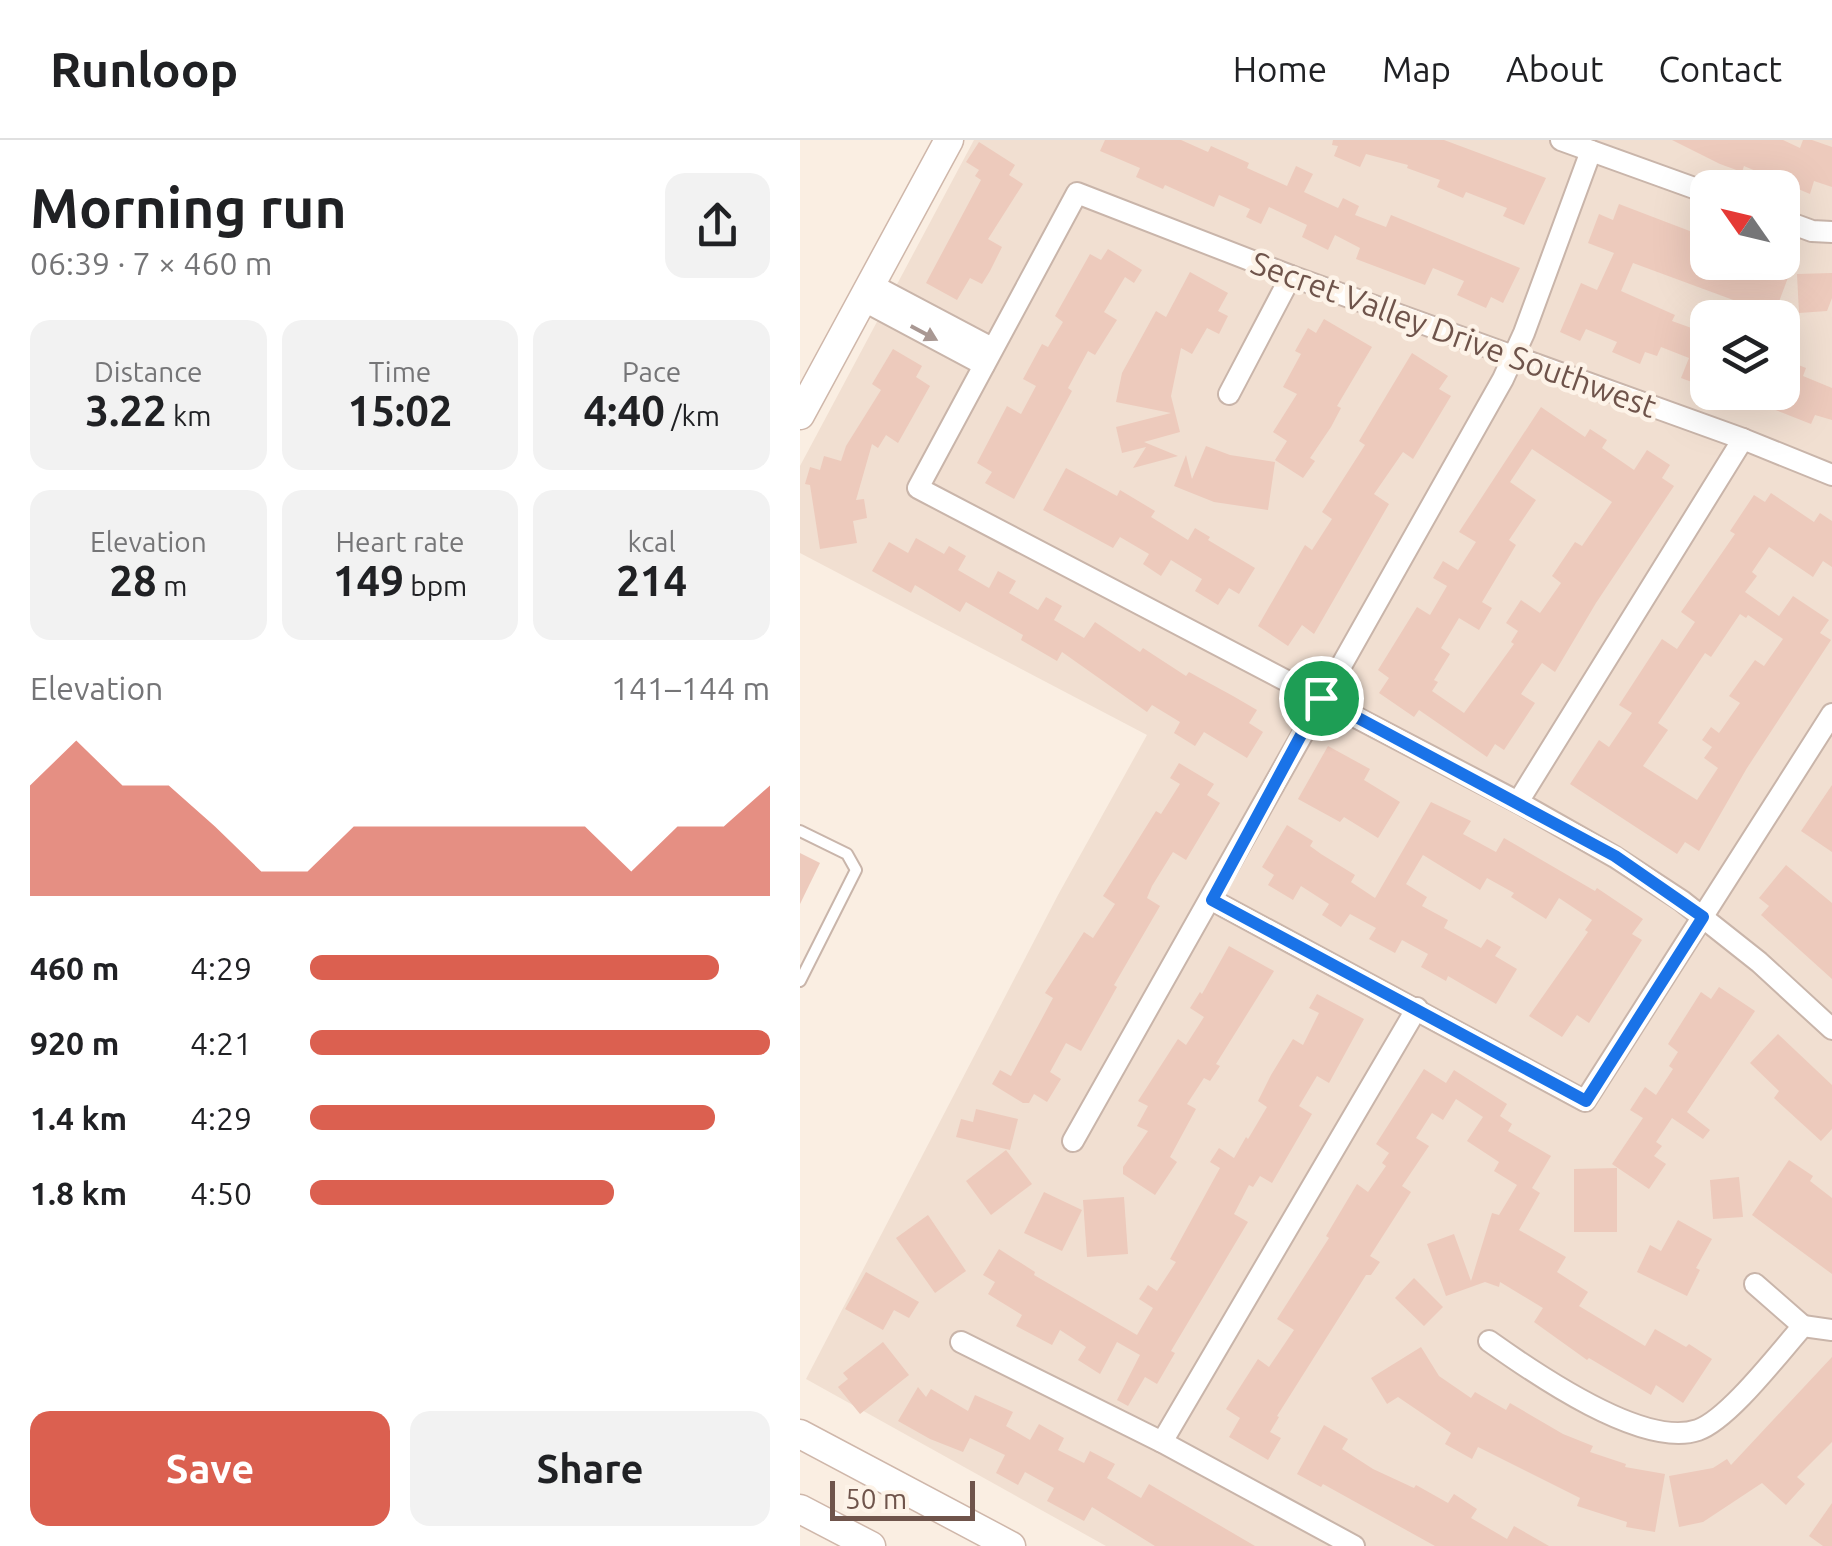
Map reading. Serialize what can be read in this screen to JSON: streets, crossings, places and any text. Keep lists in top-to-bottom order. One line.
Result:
{"streets":{"street":["Secret Valley Drive Southwest"]},"scale_bar":"50 m","north":"top left","page":{"header":"Runloop","nav":["Home","Map","About","Contact"],"heading":["Morning run","06:39 · 7 × 460 m"],"stats":[["Distance","3.22 km"],["Time","15:02"],["Pace","4:40 /km"],["Elevation","28 m"],["Heart rate","149 bpm"],["kcal","214"]],"chart":["Elevation","141–144 m"],"list":[{"name":"460 m","note":"4:29"},{"name":"920 m","note":"4:21"},{"name":"1.4 km","note":"4:29"},{"name":"1.8 km","note":"4:50"}],"buttons":["Save","Share"],"scale":"50 m"}}
